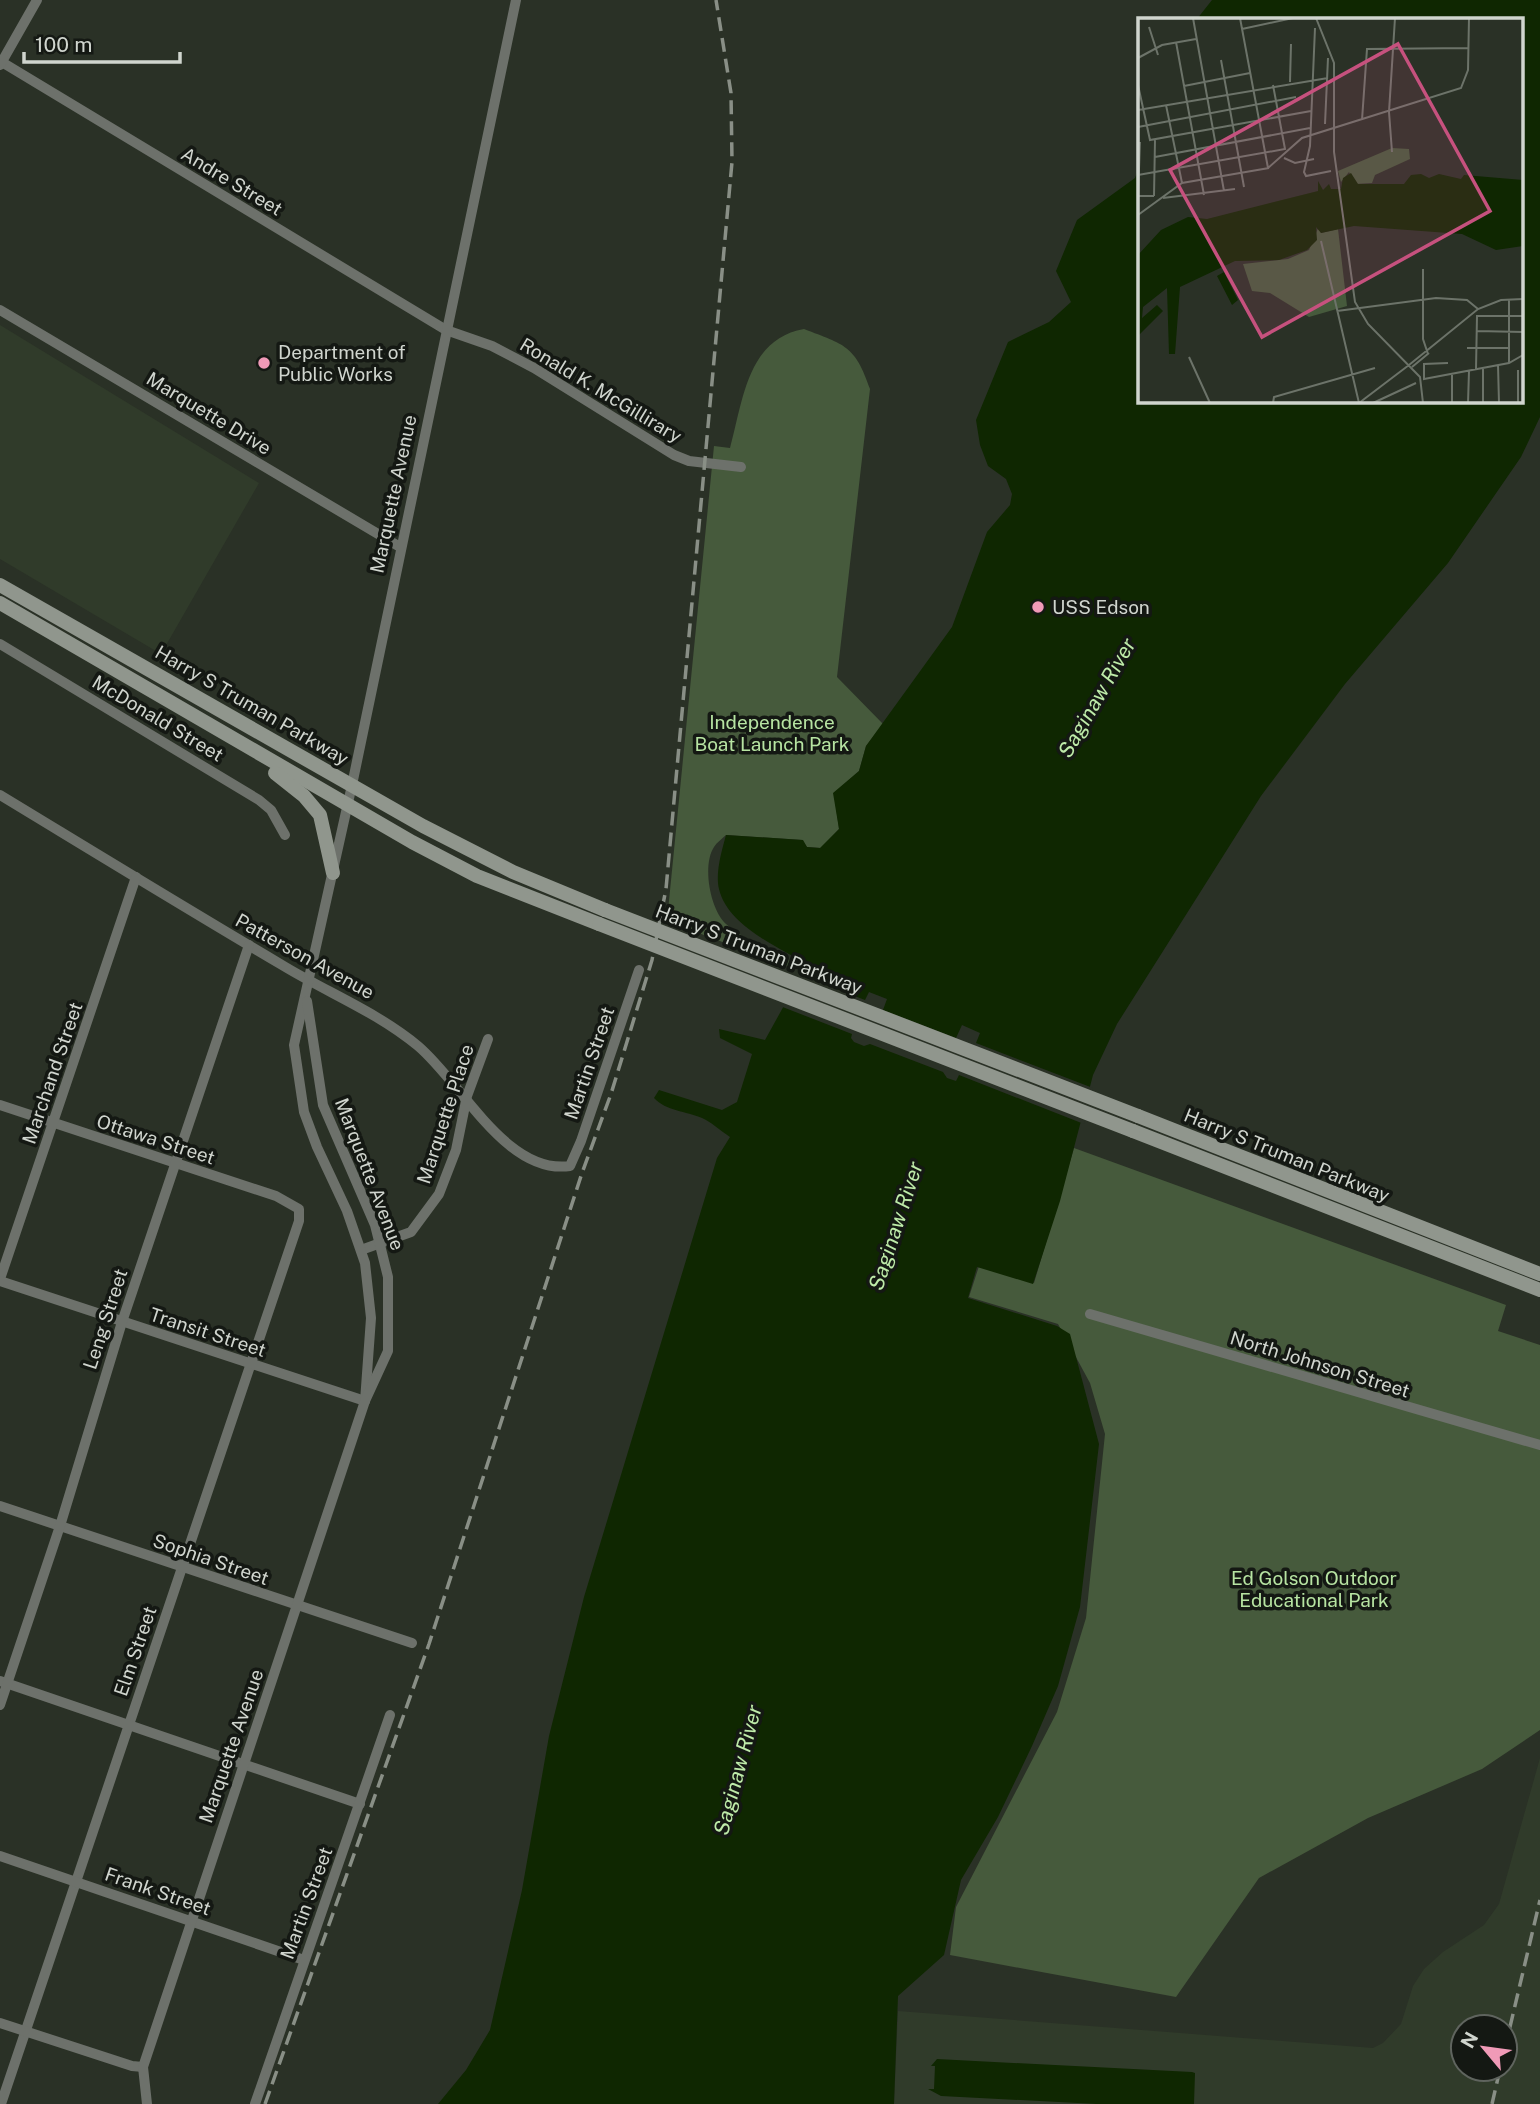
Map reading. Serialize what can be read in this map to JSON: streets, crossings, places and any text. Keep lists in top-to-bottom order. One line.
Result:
{"streets":{"main road":["Harry S Truman Parkway"],"street":["Andre Street","Ronald K. McGillirary","Marquette Drive","Marquette Avenue","McDonald Street","Patterson Avenue","Martin Street","Marchand Street","Marquette Place","Ottawa Street","Leng Street","Transit Street","North Johnson Street","Sophia Street","Elm Street","Frank Street"]},"crossings":[["Andre Street","Ronald K. McGillirary"],["Andre Street","Marquette Avenue"],["Ronald K. McGillirary","Marquette Avenue"],["Marquette Drive","Marquette Avenue"],["Marquette Avenue","Harry S Truman Parkway"],["Marquette Avenue","Patterson Avenue"],["Marquette Avenue","Marquette Place"],["Marquette Avenue","Transit Street"],["Marquette Avenue","Sophia Street"],["Marquette Avenue","Frank Street"],["Patterson Avenue","Martin Street"],["Patterson Avenue","Marchand Street"],["Patterson Avenue","Marquette Place"],["Patterson Avenue","Leng Street"],["Martin Street","Frank Street"],["Marchand Street","Ottawa Street"],["Marchand Street","Transit Street"],["Ottawa Street","Leng Street"],["Ottawa Street","Elm Street"],["Leng Street","Transit Street"],["Leng Street","Sophia Street"],["Transit Street","Elm Street"],["Sophia Street","Elm Street"],["Elm Street","Frank Street"]],"water":["Saginaw River"],"parks":["Independence Boat Launch Park","Ed Golson Outdoor Educational Park"],"places":["Department of Public Works","USS Edson"],"scale_bar":"100 m","north":"top left"}
